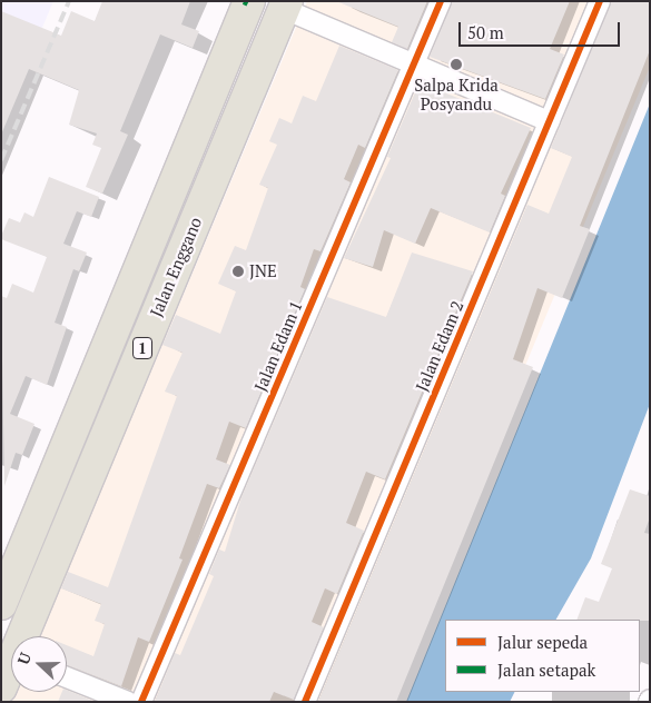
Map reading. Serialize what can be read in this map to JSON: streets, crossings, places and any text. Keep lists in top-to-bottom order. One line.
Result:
{"streets":{"highway":["Jalan Enggano","1"],"street":["Jalan Edam 1","Jalan Edam 2"]},"places":["Salpa Krida Posyandu","JNE"],"legend":["Jalur sepeda","Jalan setapak"],"scale_bar":"50 m","north":"left"}
